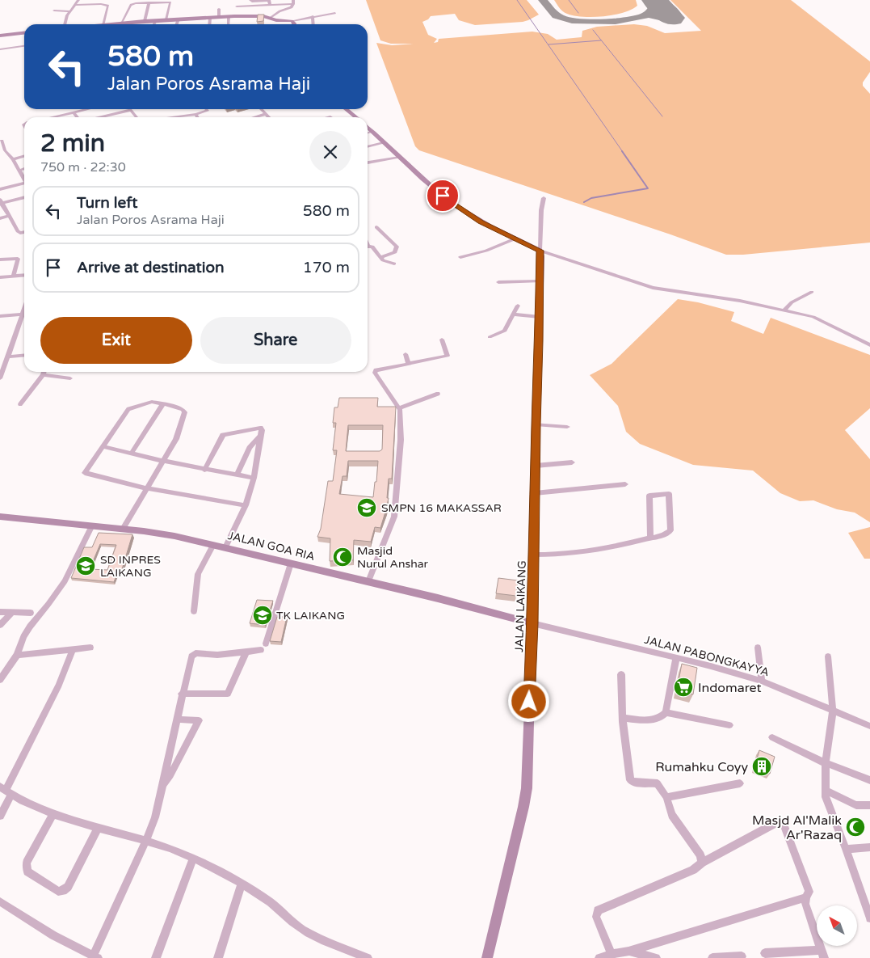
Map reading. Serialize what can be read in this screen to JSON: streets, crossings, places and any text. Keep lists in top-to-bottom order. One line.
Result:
{"streets":{"main road":["JALAN GOA RIA","JALAN LAIKANG"],"street":["JALAN PABONGKAYYA"]},"crossings":[["JALAN GOA RIA","JALAN LAIKANG"],["JALAN GOA RIA","JALAN PABONGKAYYA"],["JALAN LAIKANG","JALAN PABONGKAYYA"]],"places":{"school or university":["SMPN 16 MAKASSAR","SD INPRES LAIKANG","TK LAIKANG"],"mosque":["Masjid Nurul Anshar","Masjd Al'Malik Ar'Razaq"],"supermarket":["Indomaret"],"building":["Rumahku Coyy"]},"north":"top left","page":{"turn":["580 m","Jalan Poros Asrama Haji"],"heading":["2 min","750 m · 22:30"],"list":[{"name":"Turn left","note":"Jalan Poros Asrama Haji","value":"580 m"},{"name":"Arrive at destination","value":"170 m"}],"buttons":["Exit","Share"]}}
